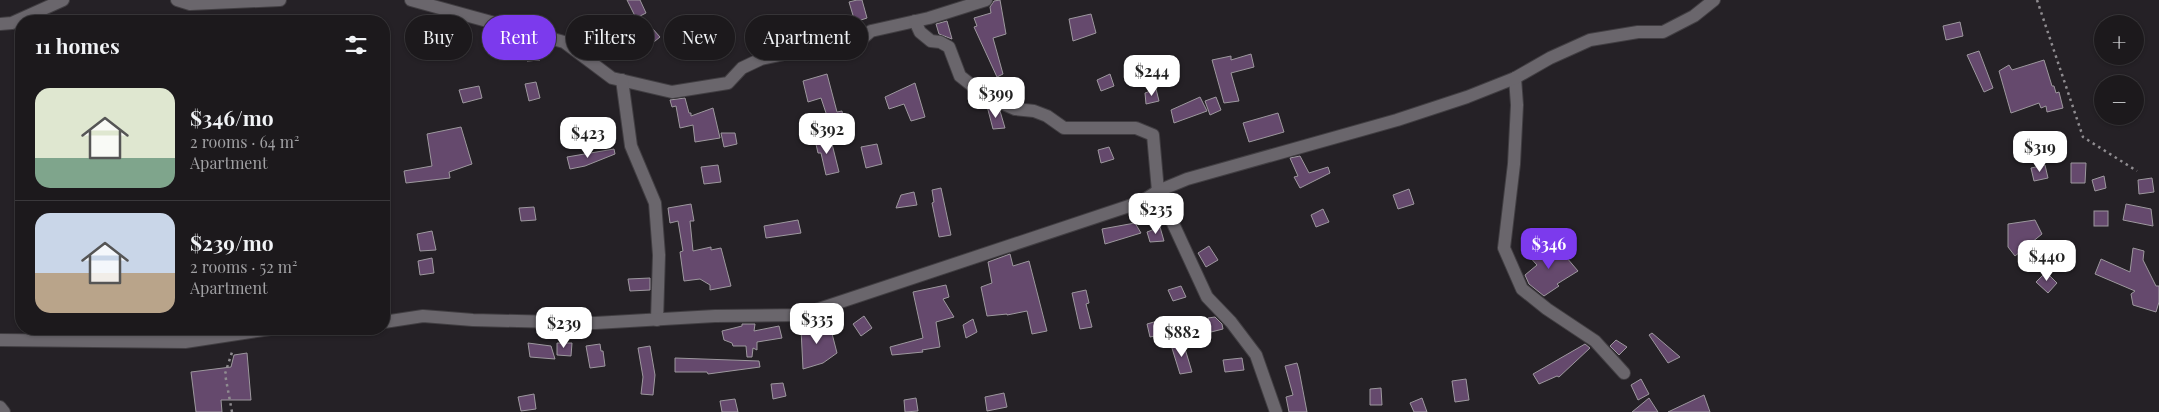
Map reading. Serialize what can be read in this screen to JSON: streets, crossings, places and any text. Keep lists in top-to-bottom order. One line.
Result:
{"page":{"map_buttons":["+","−"],"chip":["Buy","Rent","Filters","New","Apartment"],"heading":"11 homes","price":["$244","$399","$392","$423","$319","$235","$346","$440","$335","$239","$882"],"list":[{"name":"$346/mo","note":"2 rooms · 64 m² · Apartment"},{"name":"$239/mo","note":"2 rooms · 52 m² · Apartment"}]}}
